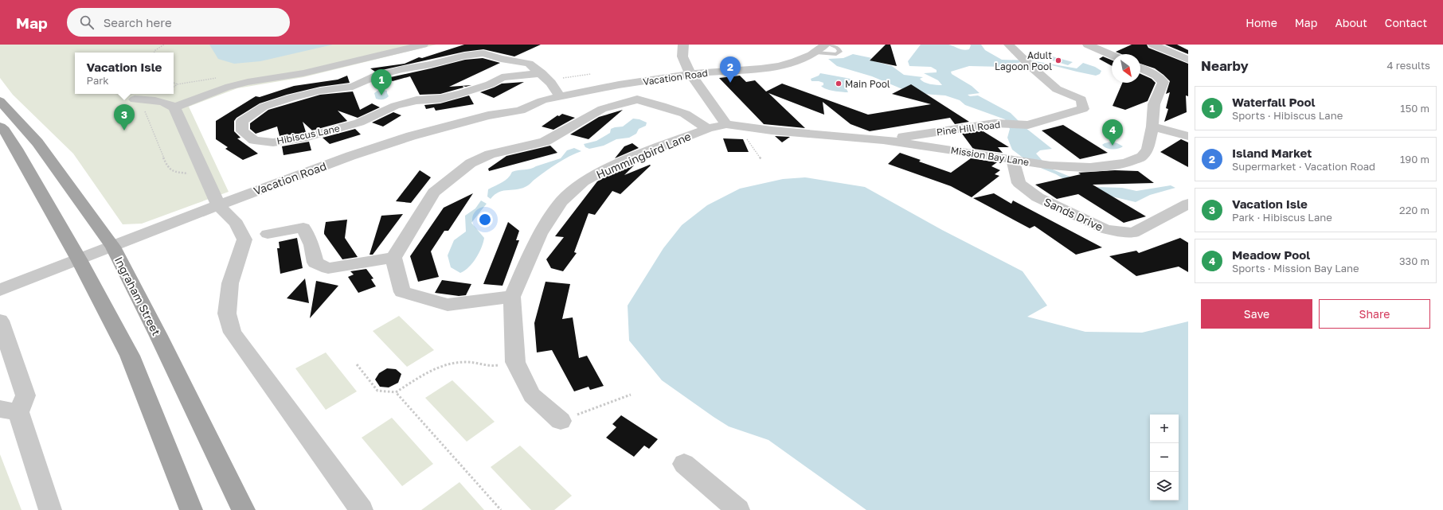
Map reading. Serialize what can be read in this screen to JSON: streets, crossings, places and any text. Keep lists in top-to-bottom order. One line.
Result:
{"streets":{"main road":["Ingraham Street"],"street":["Vacation Road","Pine Hill Road","Hibiscus Lane","Hummingbird Lane","Mission Bay Lane","Sands Drive"]},"crossings":[["Vacation Road","Hibiscus Lane"],["Vacation Road","Ingraham Street"],["Pine Hill Road","Mission Bay Lane"],["Hummingbird Lane","Mission Bay Lane"],["Mission Bay Lane","Sands Drive"]],"places":["Adult Lagoon Pool","Main Pool"],"north":"bottom right","page":{"header":"Map","search":"Search here","nav":["Home","Map","About","Contact"],"heading":["Nearby","4 results"],"popup":["Vacation Isle","Park"],"pins":["2","1","3","4"],"list":[{"mark":"1","name":"Waterfall Pool","note":"Sports · Hibiscus Lane","value":"150 m"},{"mark":"2","name":"Island Market","note":"Supermarket · Vacation Road","value":"190 m"},{"mark":"3","name":"Vacation Isle","note":"Park · Hibiscus Lane","value":"220 m"},{"mark":"4","name":"Meadow Pool","note":"Sports · Mission Bay Lane","value":"330 m"}],"buttons":["Save","Share"],"map_buttons":["+","−"]}}
